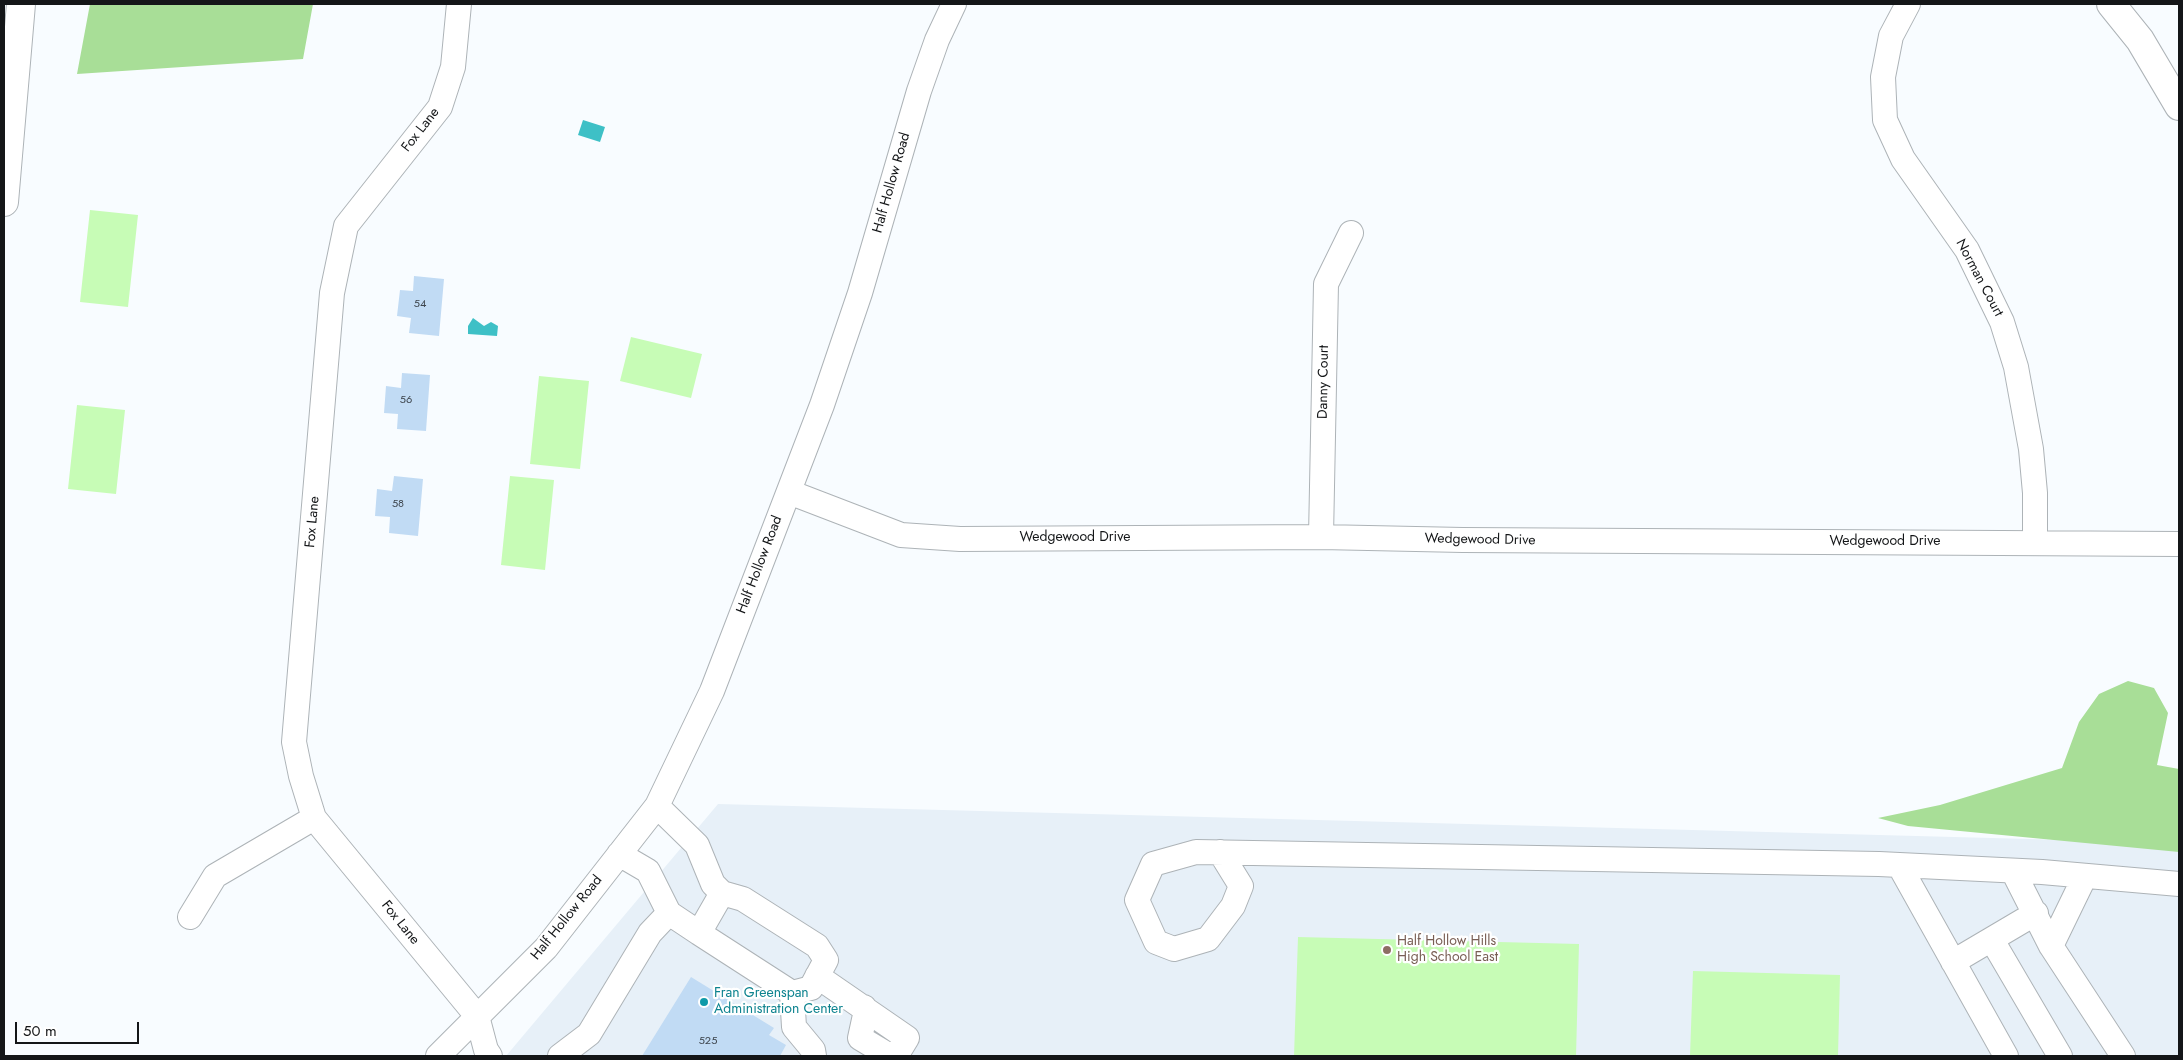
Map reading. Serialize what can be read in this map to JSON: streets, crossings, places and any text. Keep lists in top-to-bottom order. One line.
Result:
{"streets":{"street":["Fox Lane","Half Hollow Road","Norman Court","Danny Court","Wedgewood Drive"]},"crossings":[["Fox Lane","Half Hollow Road"],["Half Hollow Road","Wedgewood Drive"],["Norman Court","Wedgewood Drive"],["Danny Court","Wedgewood Drive"]],"places":["Half Hollow Hills High School East","Fran Greenspan Administration Center"],"house_numbers":["54","56","58","525"],"scale_bar":"50 m"}
